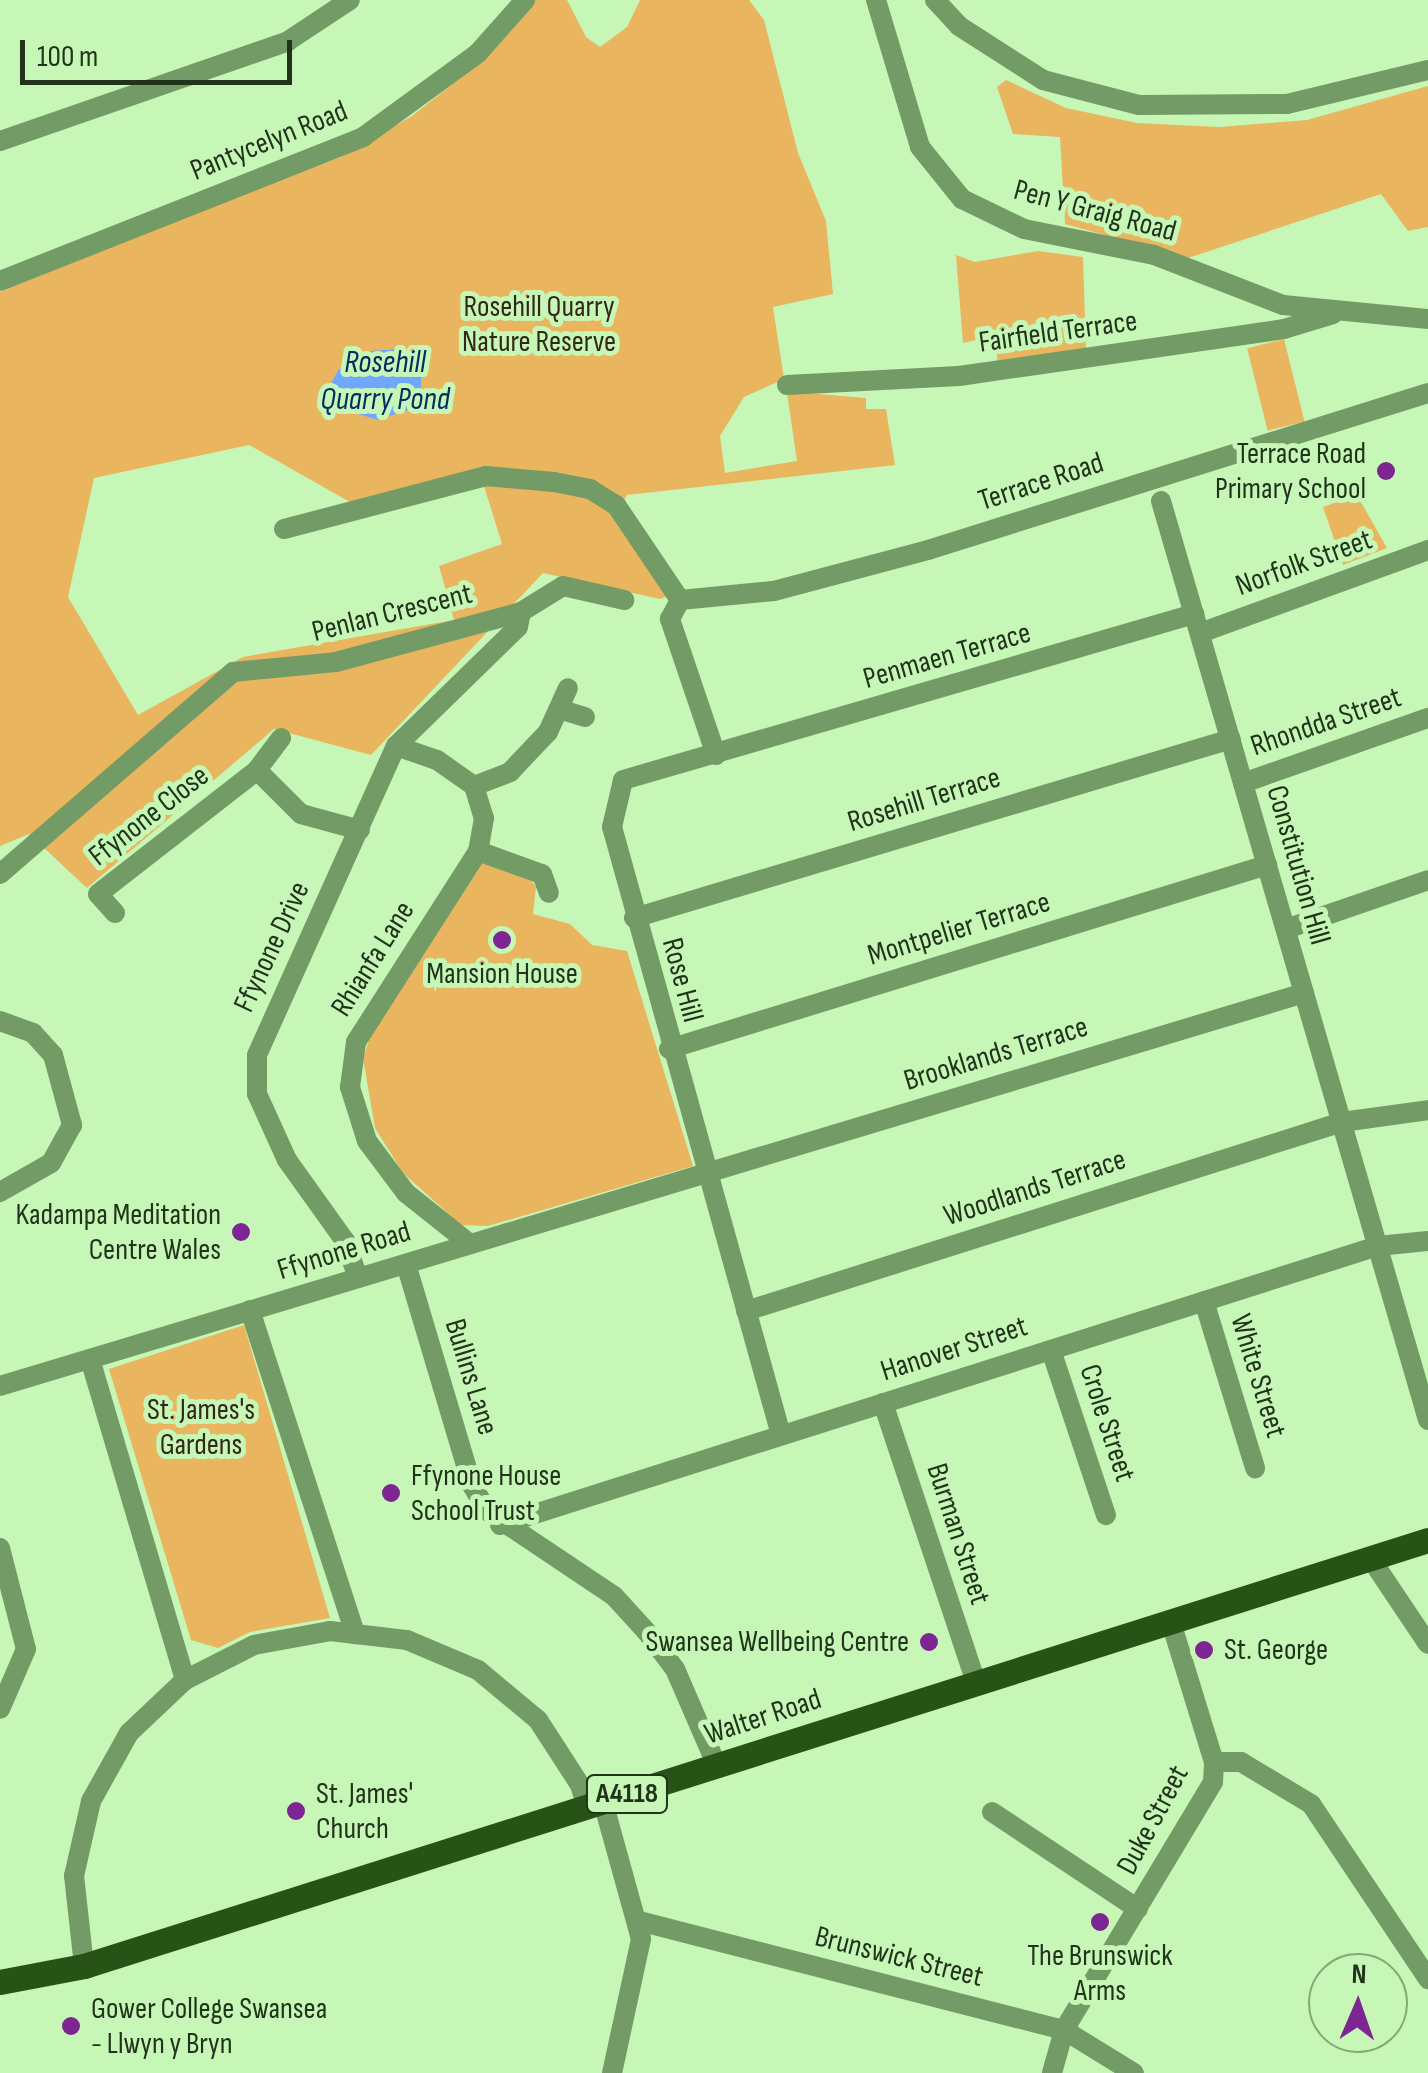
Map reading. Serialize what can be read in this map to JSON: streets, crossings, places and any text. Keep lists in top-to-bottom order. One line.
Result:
{"streets":{"main road":["Walter Road","A4118"],"street":["Pantycelyn Road","Pen Y Graig Road","Fairfield Terrace","Terrace Road","Norfolk Street","Penlan Crescent","Penmaen Terrace","Rhondda Street","Rosehill Terrace","Ffynone Close","Constitution Hill","Montpelier Terrace","Ffynone Drive","Rhianfa Lane","Rose Hill","Brooklands Terrace","Woodlands Terrace","Ffynone Road","Hanover Street","White Street","Bullins Lane","Crole Street","Burman Street","Duke Street","Brunswick Street"]},"crossings":[["Pen Y Graig Road","Fairfield Terrace"],["Norfolk Street","Penmaen Terrace"],["Norfolk Street","Constitution Hill"],["Penmaen Terrace","Constitution Hill"],["Penmaen Terrace","Rose Hill"],["Rhondda Street","Constitution Hill"],["Rosehill Terrace","Constitution Hill"],["Rosehill Terrace","Rose Hill"],["Ffynone Close","Ffynone Drive"],["Constitution Hill","Montpelier Terrace"],["Constitution Hill","Brooklands Terrace"],["Constitution Hill","Woodlands Terrace"],["Constitution Hill","Hanover Street"],["Montpelier Terrace","Rose Hill"],["Ffynone Drive","Ffynone Road"],["Rhianfa Lane","Ffynone Road"],["Rose Hill","Brooklands Terrace"],["Rose Hill","Woodlands Terrace"],["Rose Hill","Ffynone Road"],["Rose Hill","Hanover Street"],["Brooklands Terrace","Ffynone Road"],["Ffynone Road","Bullins Lane"],["Hanover Street","White Street"],["Hanover Street","Bullins Lane"],["Hanover Street","Crole Street"],["Hanover Street","Burman Street"],["Bullins Lane","Walter Road"],["Burman Street","Walter Road"],["Walter Road","Duke Street"],["Duke Street","Brunswick Street"]],"water":["Rosehill Quarry Pond"],"parks":["Rosehill Quarry Nature Reserve","St. James's Gardens"],"places":["Terrace Road Primary School","Mansion House","Kadampa Meditation Centre Wales","Ffynone House School Trust","Swansea Wellbeing Centre","St. George","St. James' Church","The Brunswick Arms","Gower College Swansea - Llwyn y Bryn"],"scale_bar":"100 m","north":"top"}
